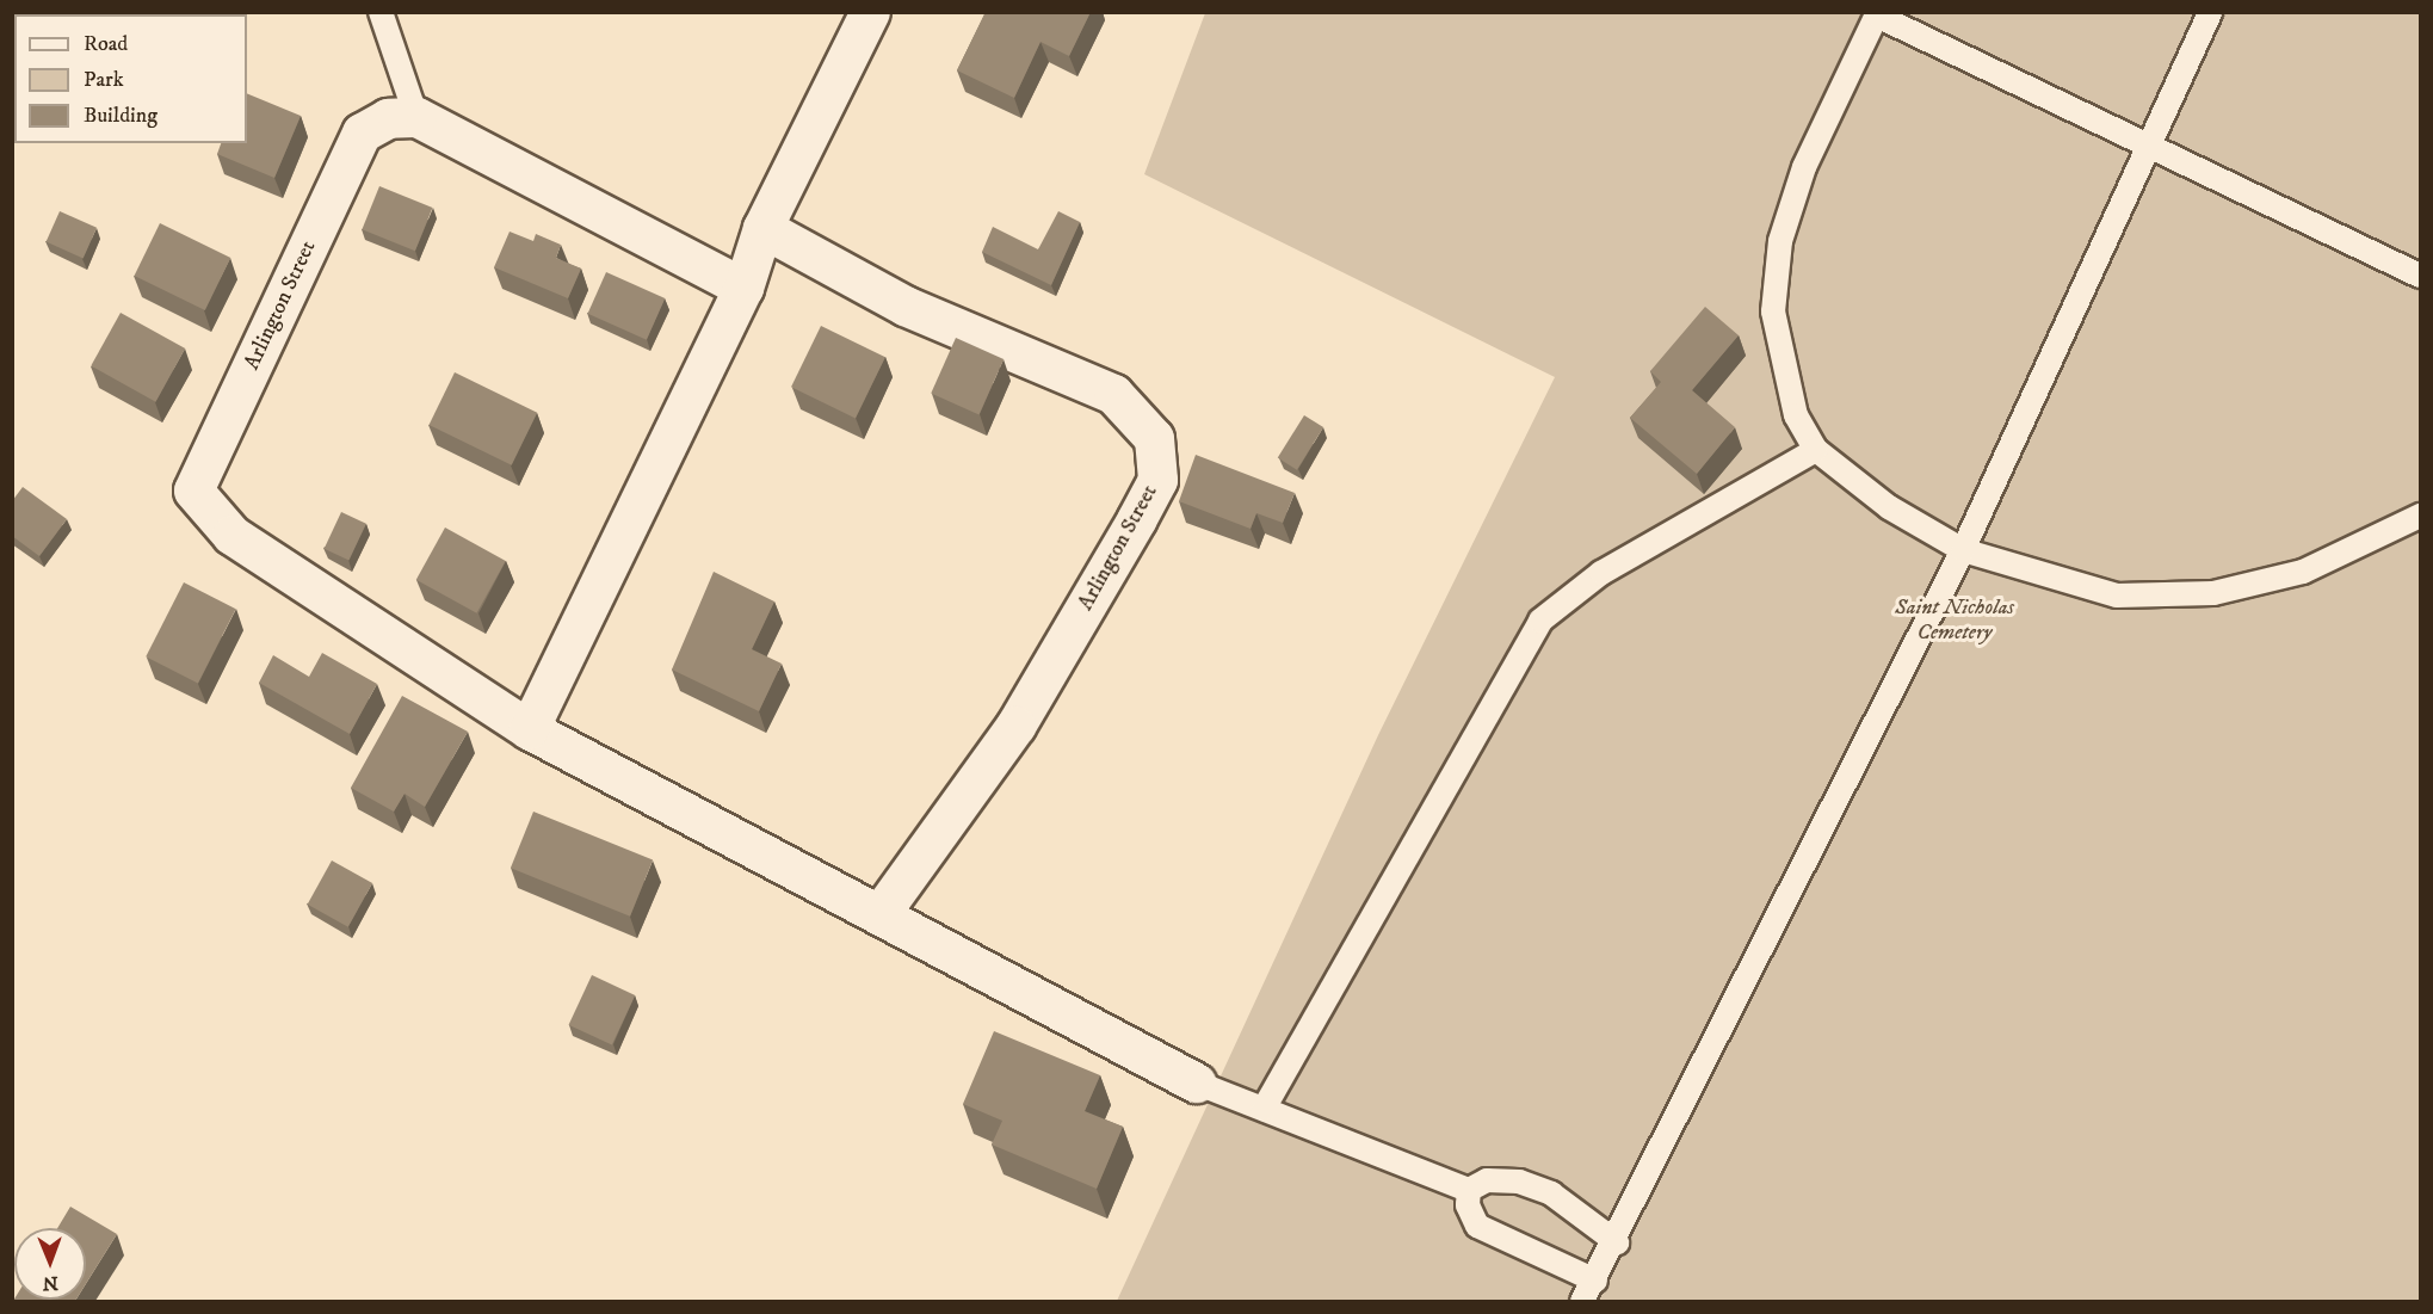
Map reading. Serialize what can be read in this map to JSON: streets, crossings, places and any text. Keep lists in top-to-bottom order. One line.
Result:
{"streets":{"street":["Arlington Street"]},"parks":["Saint Nicholas Cemetery"],"legend":["Road","Park","Building"],"north":"bottom"}
